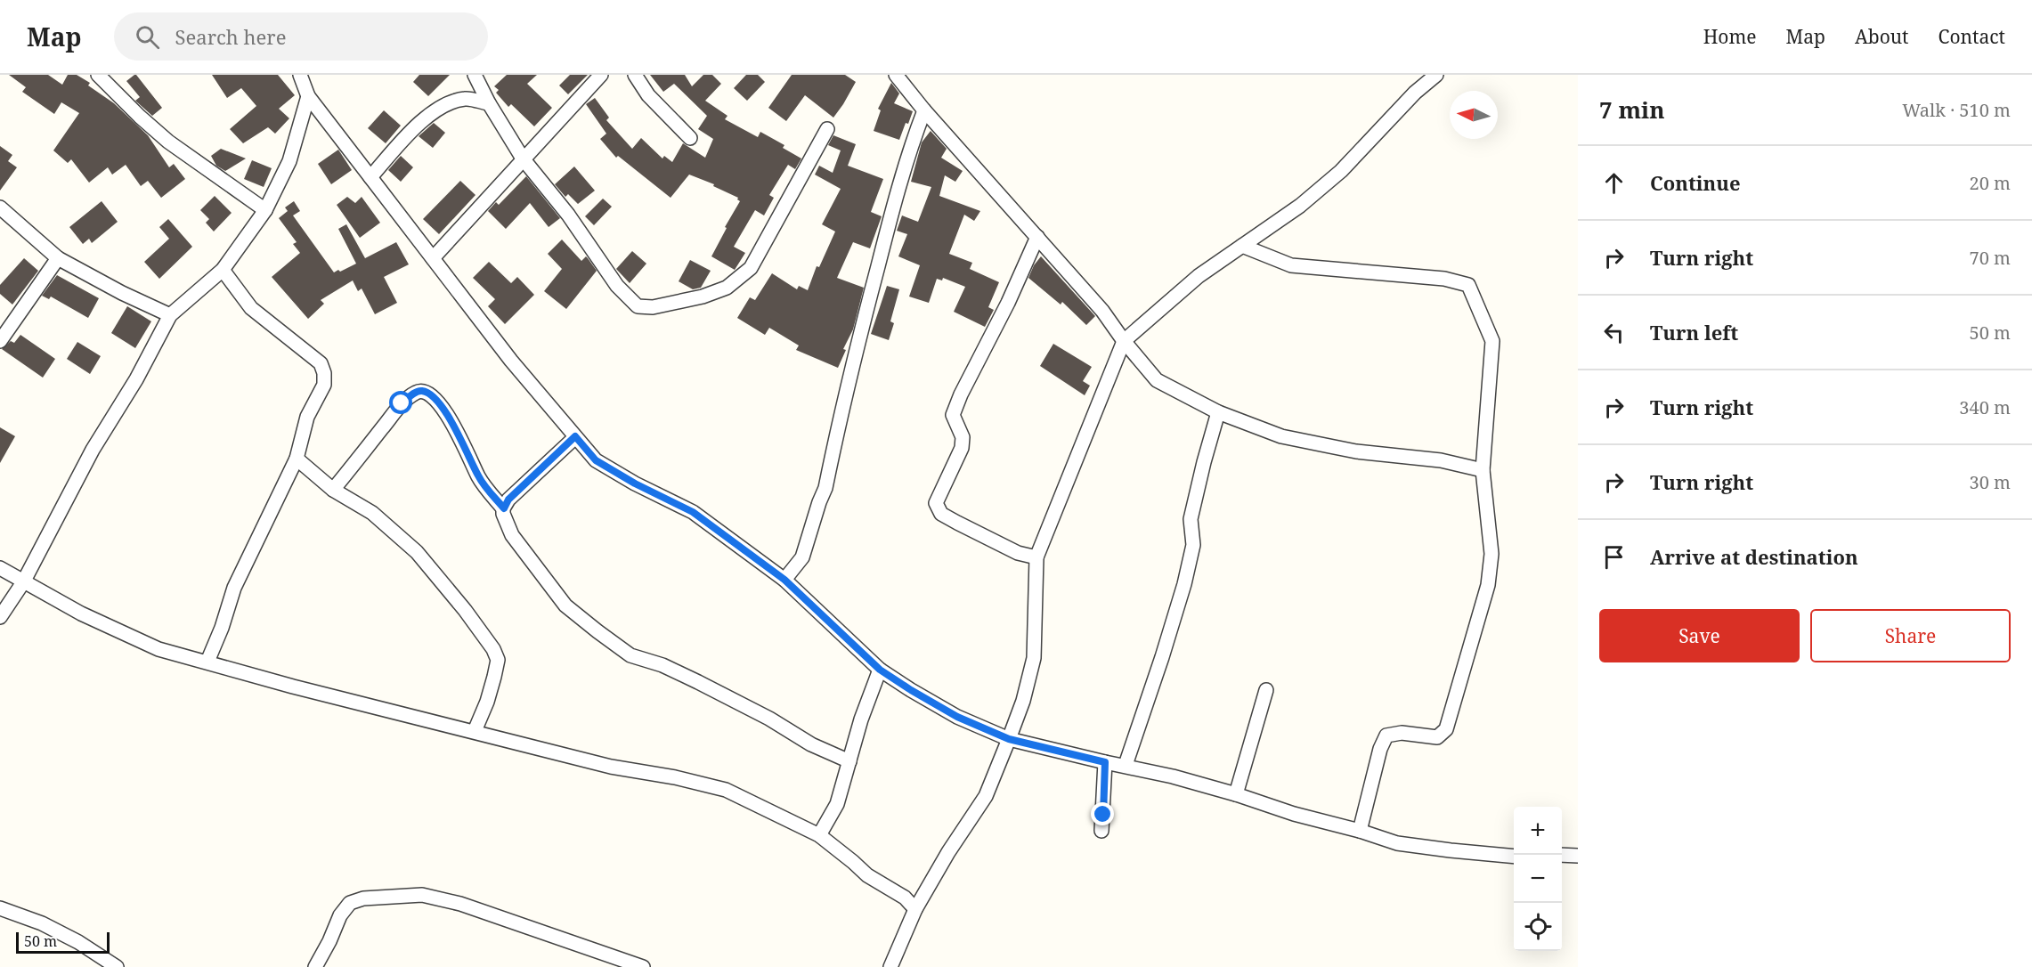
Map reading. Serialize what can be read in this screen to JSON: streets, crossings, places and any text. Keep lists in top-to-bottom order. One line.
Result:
{"scale_bar":"50 m","north":"left","page":{"header":"Map","search":"Search here","nav":["Home","Map","About","Contact"],"heading":["7 min","Walk · 510 m"],"list":[["Continue","20 m"],["Turn right","70 m"],["Turn left","50 m"],["Turn right","340 m"],["Turn right","30 m"],"Arrive at destination"],"buttons":["Save","Share"],"map_buttons":["+","−"],"scale":"50 m"}}
